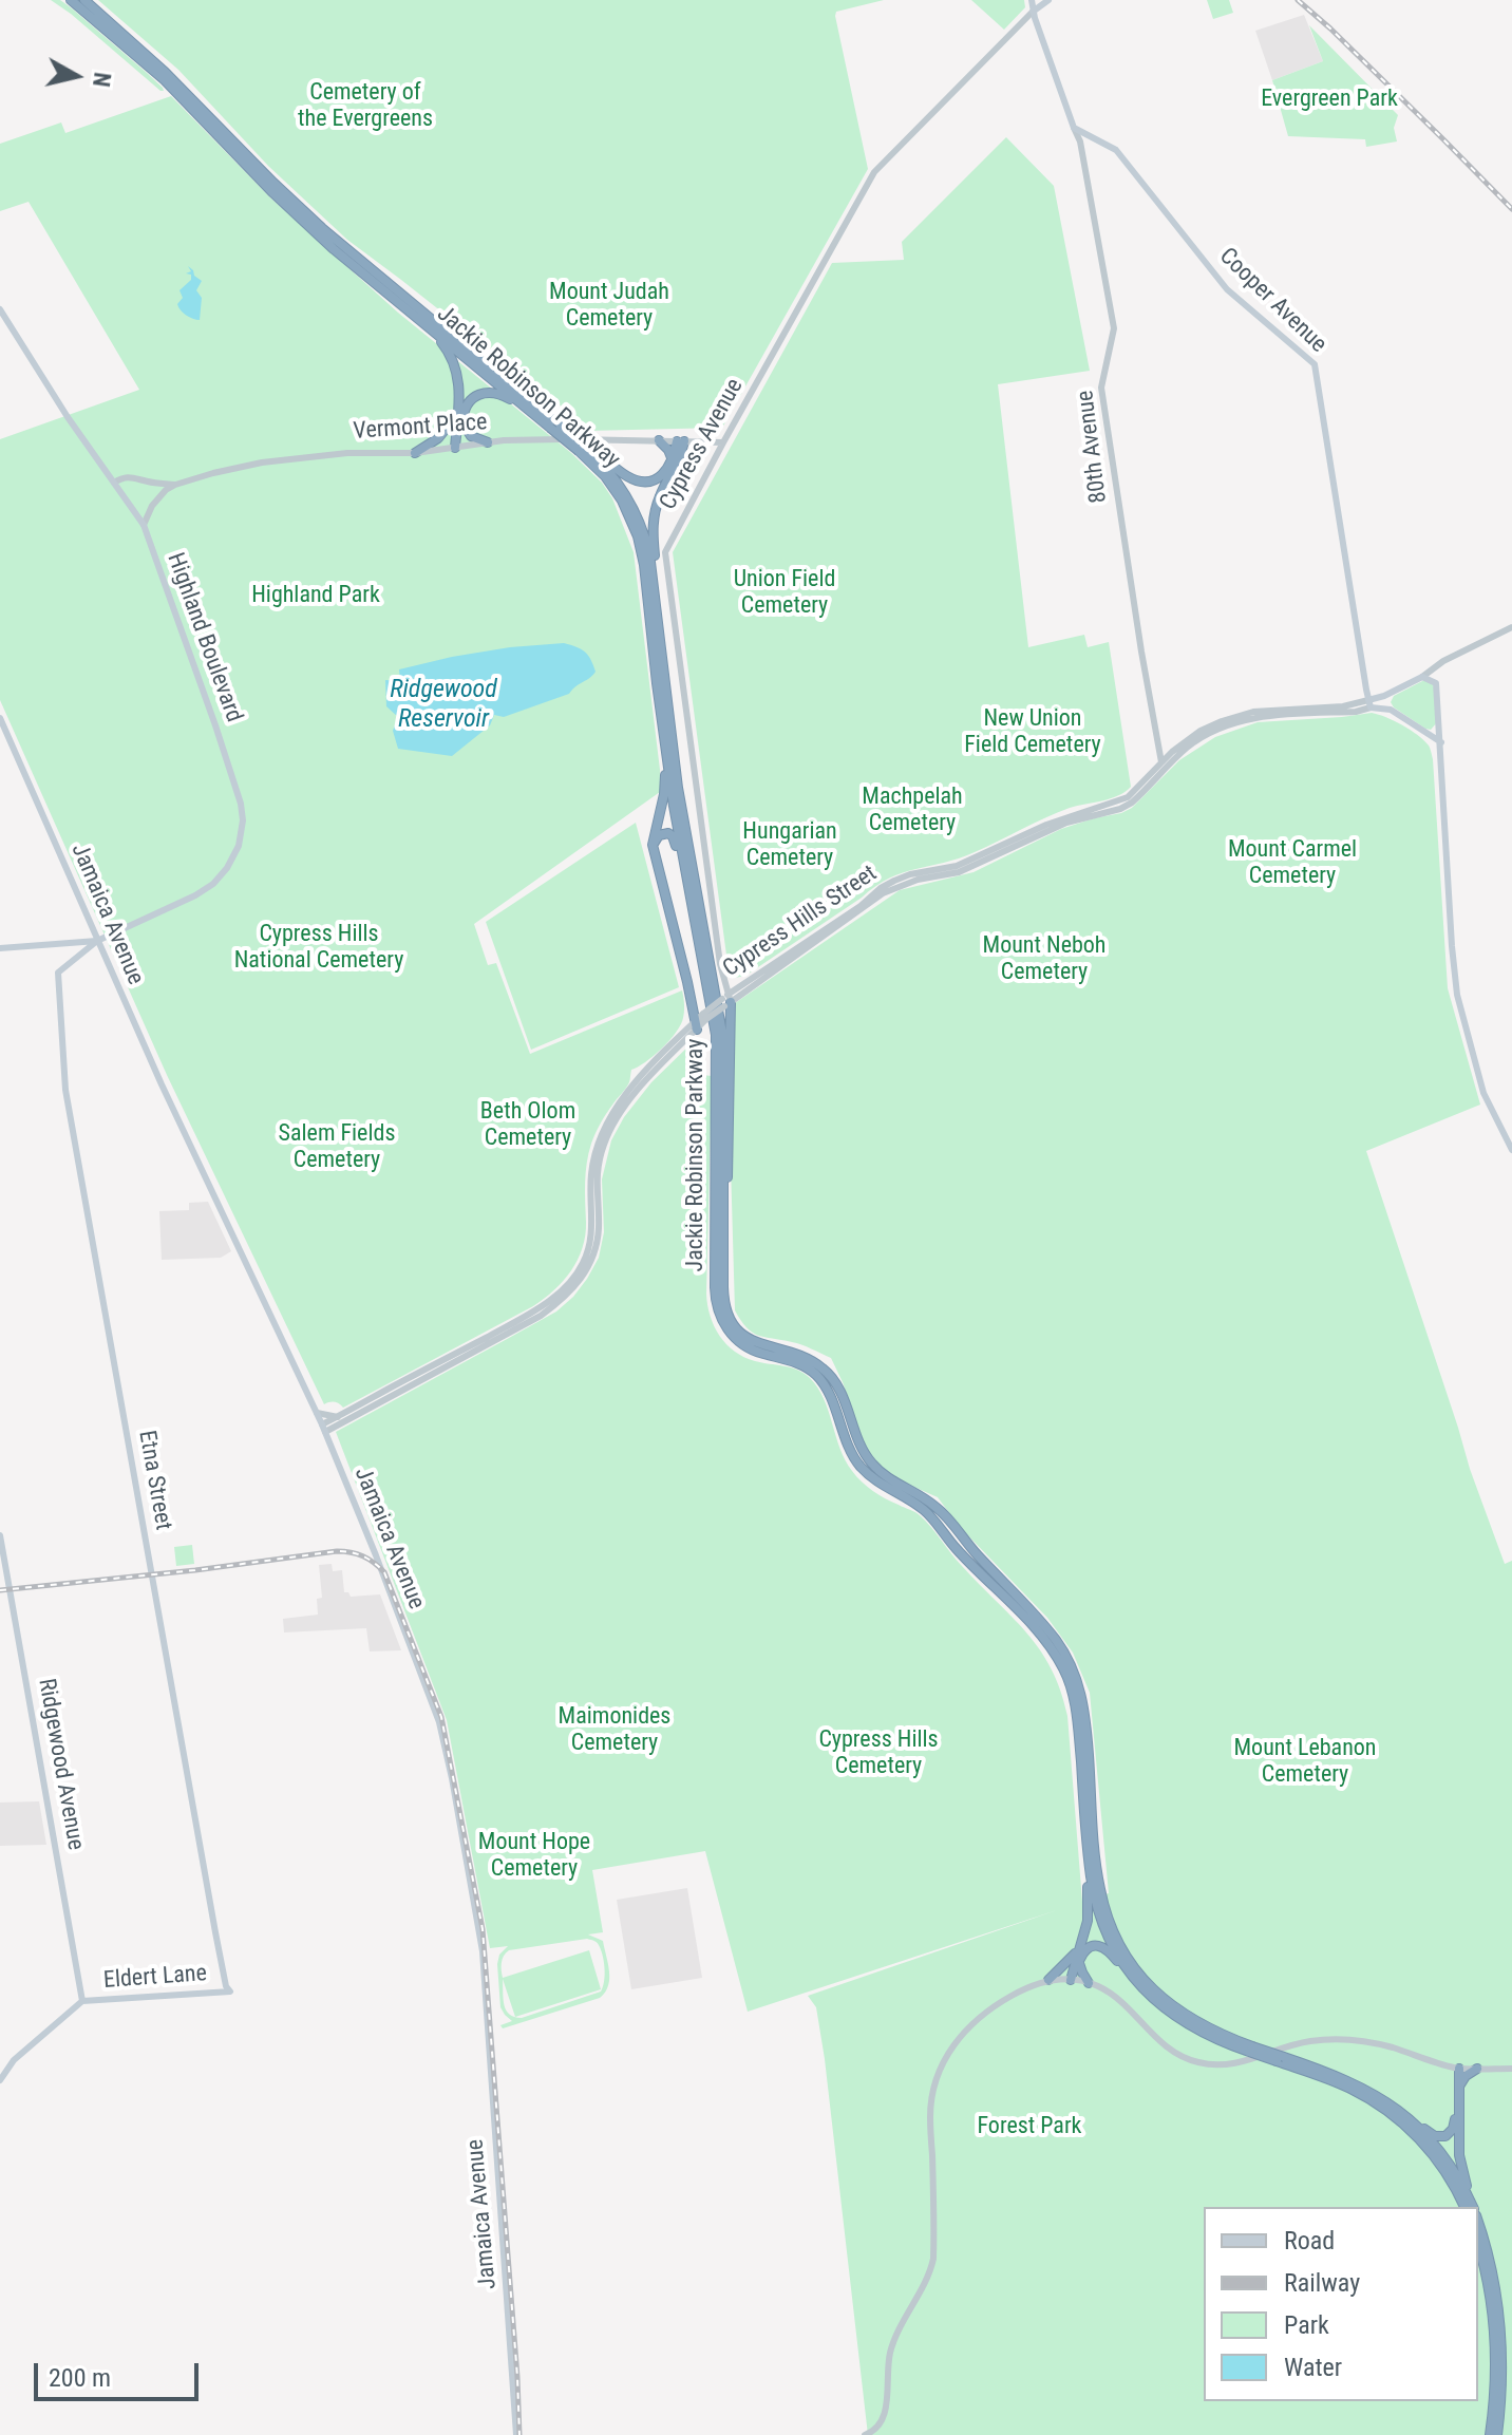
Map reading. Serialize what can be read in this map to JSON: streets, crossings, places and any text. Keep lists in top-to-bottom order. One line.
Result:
{"streets":{"highway":["Jackie Robinson Parkway"],"main road":["Cooper Avenue","Cypress Avenue","Highland Boulevard","Jamaica Avenue","Cypress Hills Street","Etna Street","Ridgewood Avenue","Eldert Lane"],"street":["Vermont Place","80th Avenue"]},"crossings":[["Cooper Avenue","80th Avenue"],["Cooper Avenue","Cypress Hills Street"],["Vermont Place","Cypress Avenue"],["Cypress Avenue","Cypress Hills Street"],["80th Avenue","Cypress Hills Street"],["Highland Boulevard","Jamaica Avenue"],["Highland Boulevard","Etna Street"],["Jamaica Avenue","Cypress Hills Street"],["Jamaica Avenue","Etna Street"],["Etna Street","Eldert Lane"],["Ridgewood Avenue","Eldert Lane"]],"water":["Ridgewood Reservoir"],"parks":["Cemetery of the Evergreens","Evergreen Park","Mount Judah Cemetery","Union Field Cemetery","Highland Park","New Union Field Cemetery","Machpelah Cemetery","Hungarian Cemetery","Mount Carmel Cemetery","Cypress Hills National Cemetery","Mount Neboh Cemetery","Beth Olom Cemetery","Salem Fields Cemetery","Maimonides Cemetery","Cypress Hills Cemetery","Mount Lebanon Cemetery","Mount Hope Cemetery","Forest Park"],"legend":["Road","Railway","Park","Water"],"scale_bar":"200 m","north":"right"}
